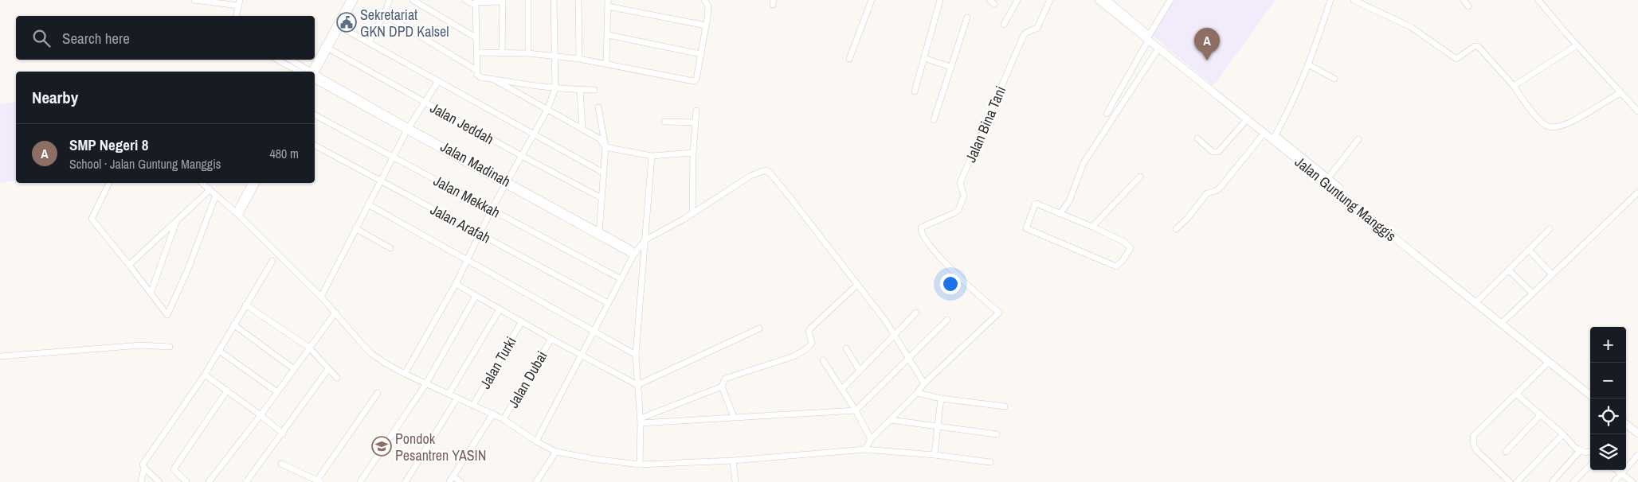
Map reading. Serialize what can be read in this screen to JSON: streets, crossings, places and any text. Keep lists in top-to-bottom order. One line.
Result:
{"streets":{"street":["Jalan Jeddah","Jalan Bina Tani","Jalan Madinah","Jalan Mekkah","Jalan Guntung Manggis","Jalan Arafah","Jalan Turki","Jalan Dubai"]},"places":{"public building":["Sekretariat GKN DPD Kalsel"],"school or university":["Pondok Pesantren YASIN"]},"page":{"search":"Search here","pins":"A","heading":"Nearby","list":[{"mark":"A","name":"SMP Negeri 8","note":"School · Jalan Guntung Manggis","value":"480 m"}],"map_buttons":["+","−"]}}
